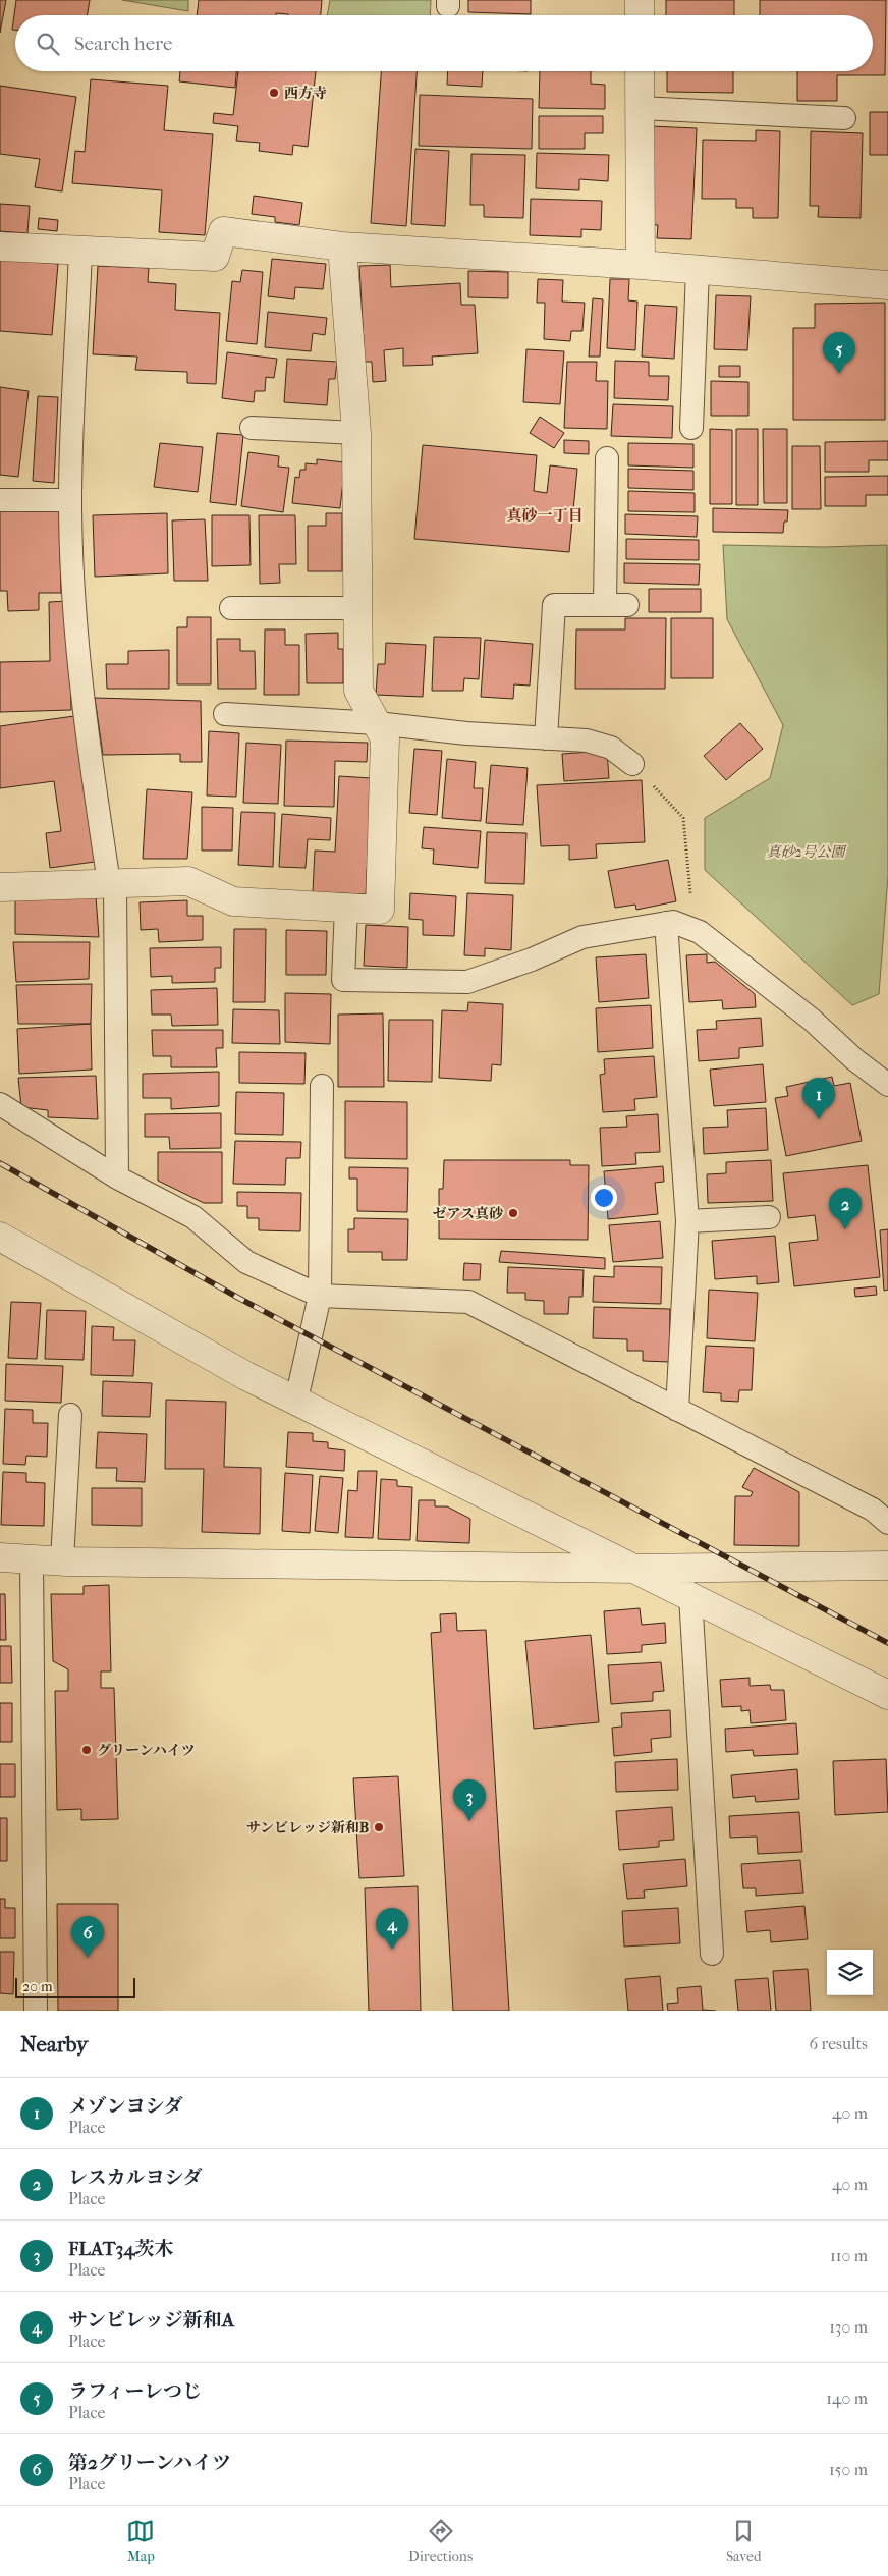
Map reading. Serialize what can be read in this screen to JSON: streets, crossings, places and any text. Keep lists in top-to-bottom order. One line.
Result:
{"districts":["真砂一丁目"],"parks":["真砂2号公園"],"places":["西方寺","ゼアス真砂","グリーンハイツ","サンビレッジ新和B"],"scale_bar":"20 m","page":{"search":"Search here","pins":["5","1","2","3","4","6"],"scale":"20 m","heading":["Nearby","6 results"],"list":[{"mark":"1","name":"メゾンヨシダ","note":"Place","value":"40 m"},{"mark":"2","name":"レスカルヨシダ","note":"Place","value":"40 m"},{"mark":"3","name":"FLAT34茨木","note":"Place","value":"110 m"},{"mark":"4","name":"サンビレッジ新和A","note":"Place","value":"130 m"},{"mark":"5","name":"ラフィーレつじ","note":"Place","value":"140 m"},{"mark":"6","name":"第2グリーンハイツ","note":"Place","value":"150 m"}],"nav":["Map","Directions","Saved"]}}
